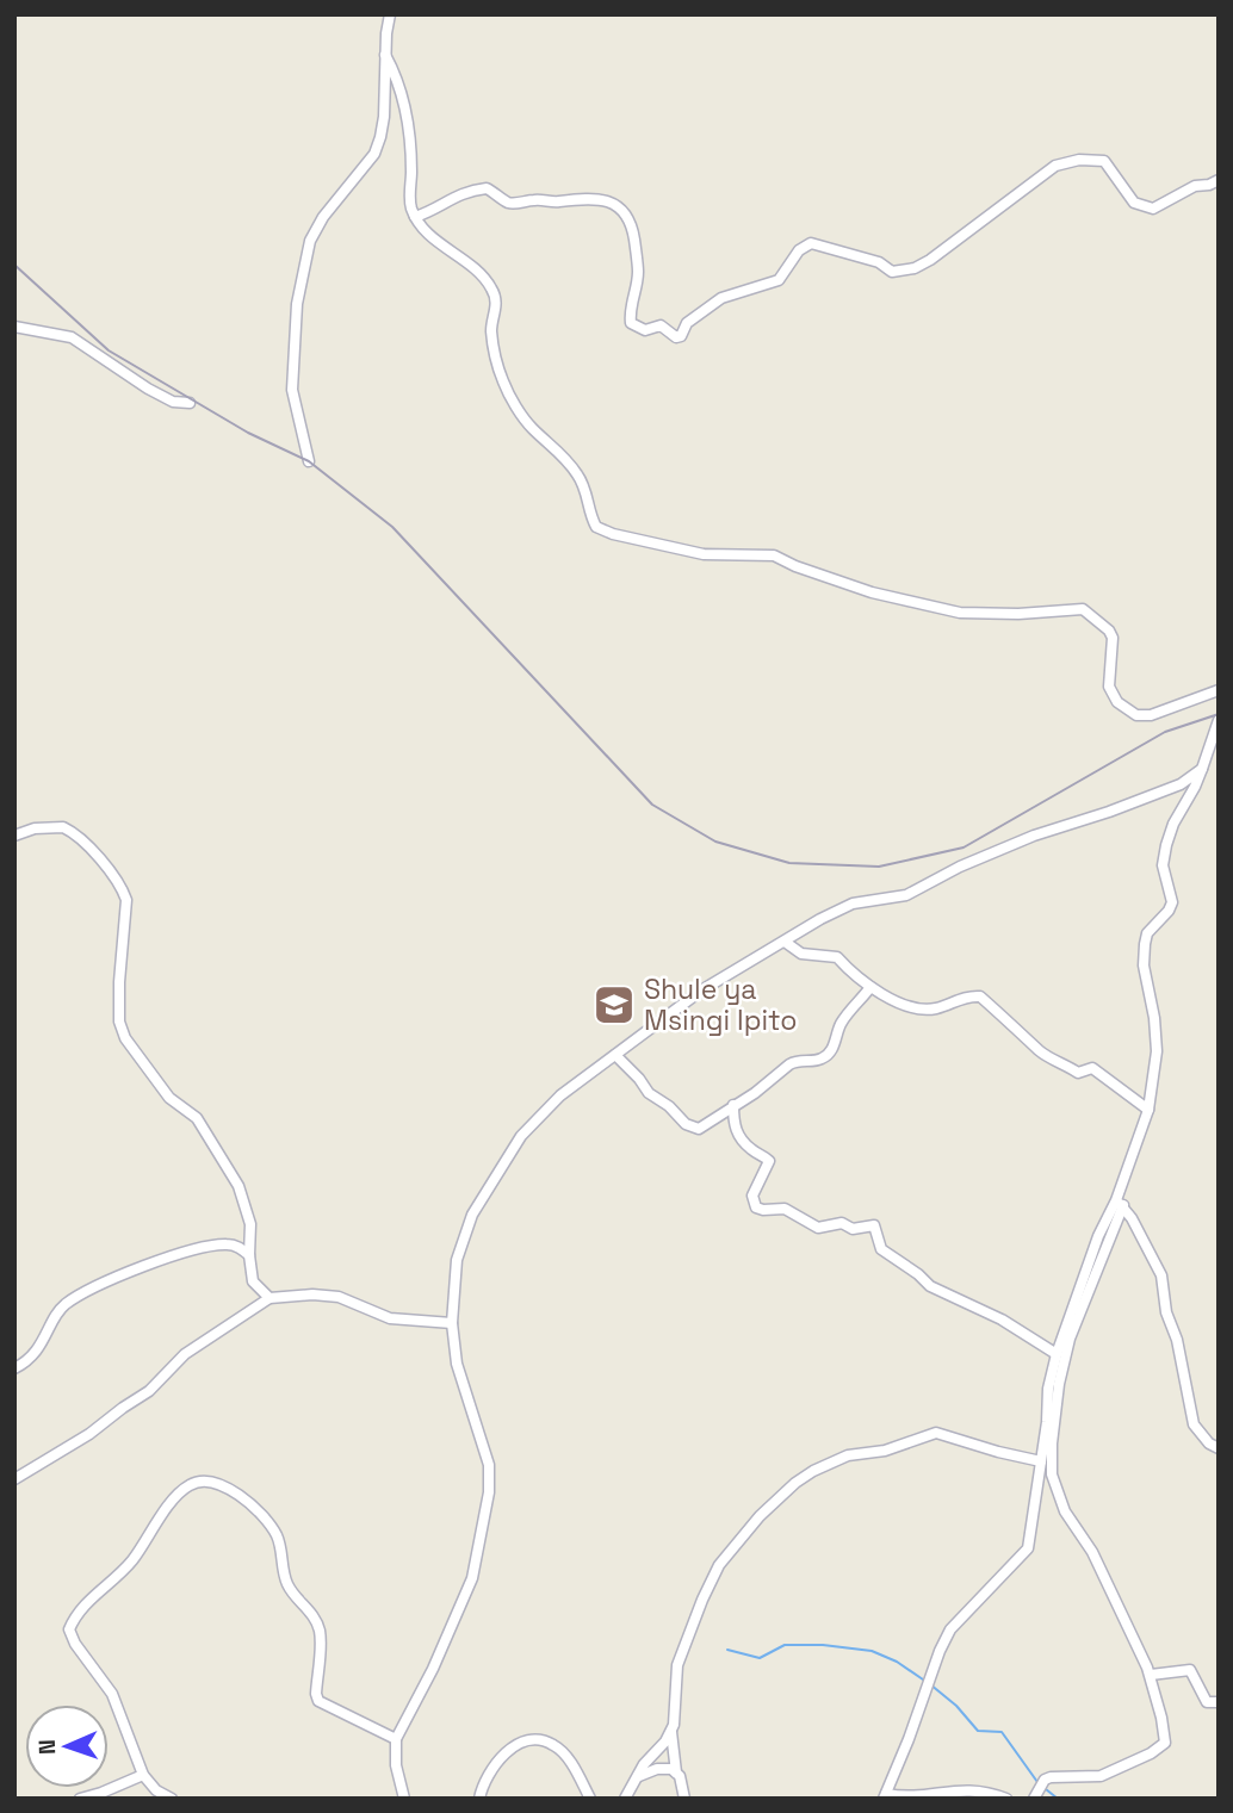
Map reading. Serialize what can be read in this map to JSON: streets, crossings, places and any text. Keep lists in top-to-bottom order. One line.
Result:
{"places":{"school or university":["Shule ya Msingi Ipito"]},"north":"left"}
